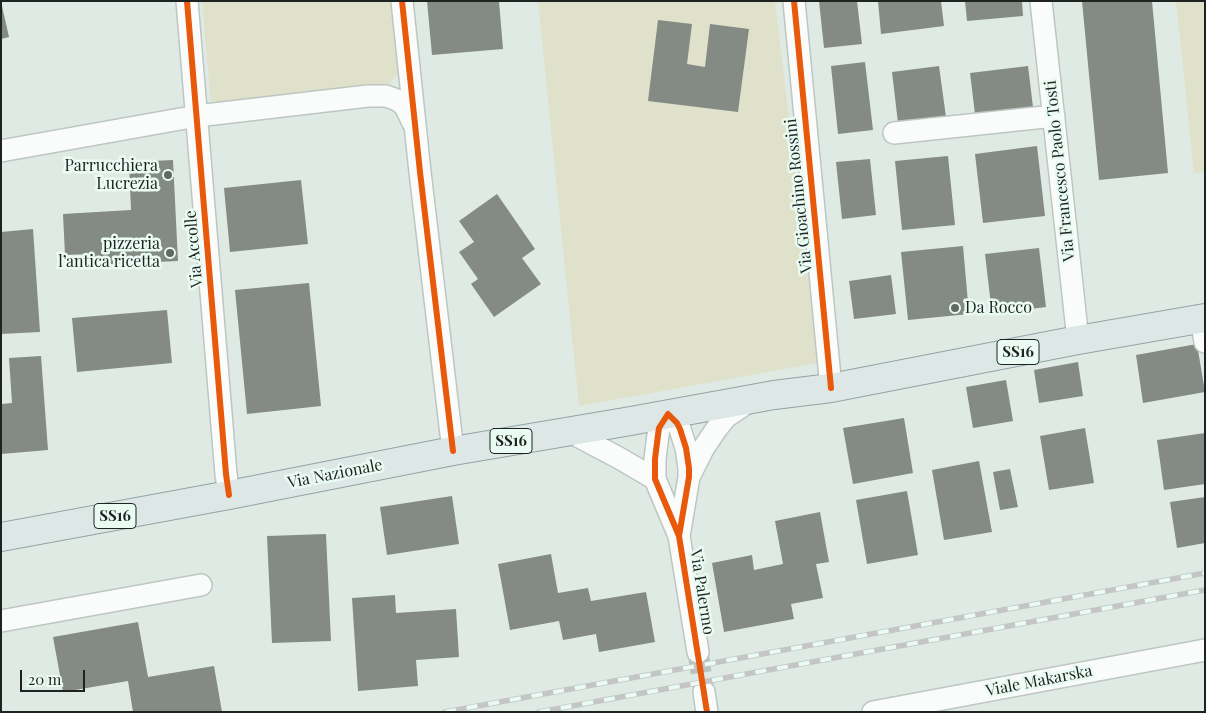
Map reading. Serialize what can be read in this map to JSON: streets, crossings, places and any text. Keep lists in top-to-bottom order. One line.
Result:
{"streets":{"main road":["SS16","Via Nazionale"],"street":["Via Francesco Paolo Tosti","Via Gioachino Rossini","Via Accolle","Via Palermo","Viale Makarska"]},"crossings":[["Via Francesco Paolo Tosti","SS16"],["Via Gioachino Rossini","SS16"],["Via Accolle","Via Nazionale"],["SS16","Via Nazionale"],["SS16","Via Palermo"],["Via Nazionale","Via Palermo"]],"places":["Parrucchiera Lucrezia","pizzeria l’antica ricetta","Da Rocco"],"scale_bar":"20 m"}
